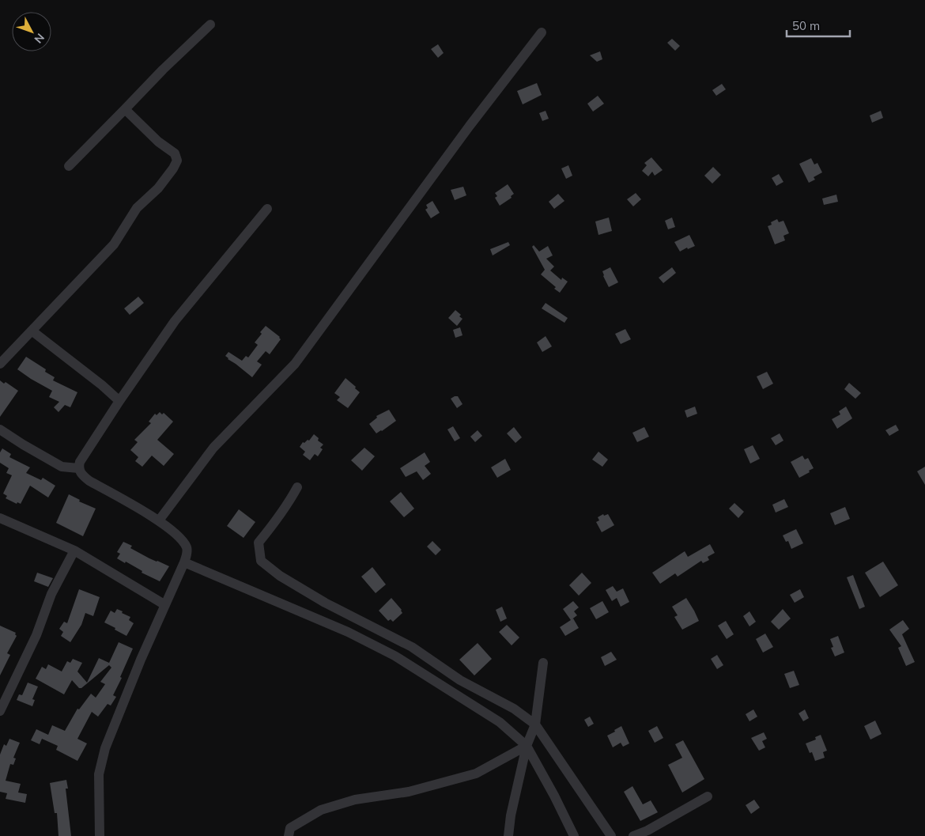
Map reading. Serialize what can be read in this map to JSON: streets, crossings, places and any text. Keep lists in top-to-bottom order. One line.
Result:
{"scale_bar":"50 m","north":"bottom right"}
